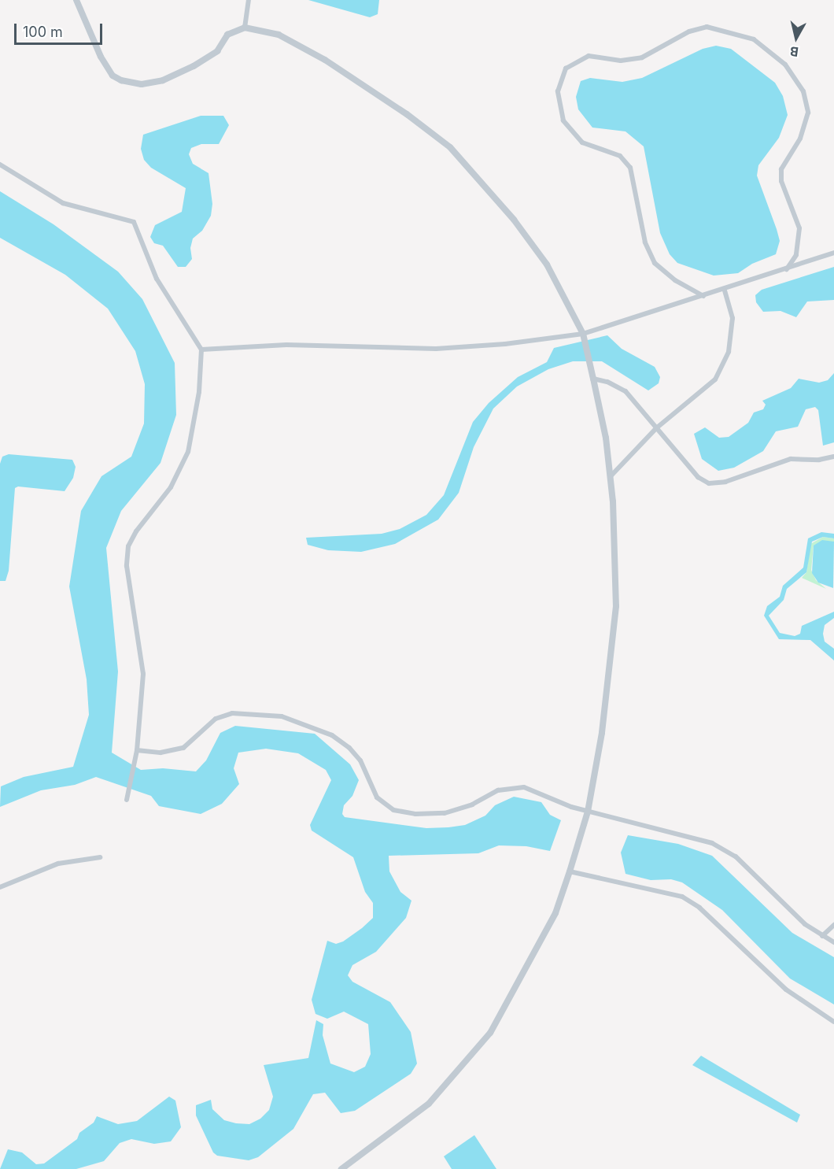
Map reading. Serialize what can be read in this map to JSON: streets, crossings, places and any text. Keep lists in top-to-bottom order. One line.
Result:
{"scale_bar":"100 m","north":"bottom"}
